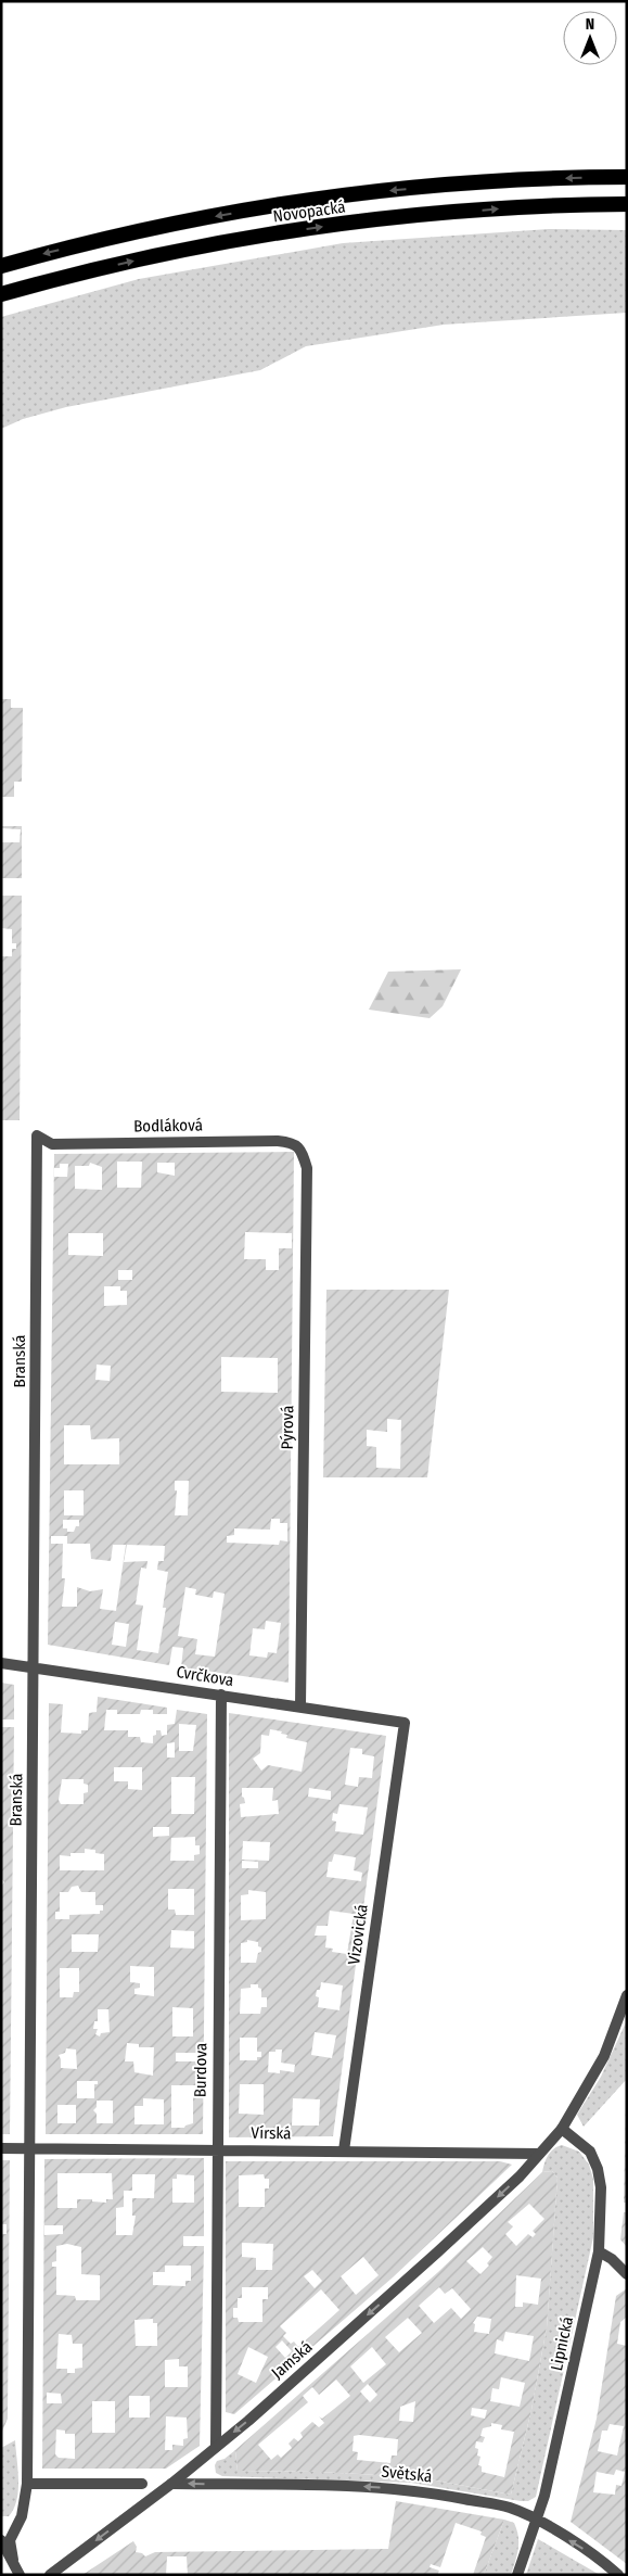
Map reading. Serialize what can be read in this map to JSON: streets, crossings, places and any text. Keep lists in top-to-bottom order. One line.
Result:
{"streets":{"highway":["Novopacká"],"street":["Bodláková","Branská","Pýrová","Cvrčkova","Vizovická","Burdova","Vírská","Lipnická","Jamská","Světská"]},"crossings":[["Bodláková","Branská"],["Bodláková","Pýrová"],["Branská","Cvrčkova"],["Branská","Vírská"],["Pýrová","Cvrčkova"],["Cvrčkova","Vizovická"],["Cvrčkova","Burdova"],["Vizovická","Vírská"],["Burdova","Vírská"],["Burdova","Jamská"],["Vírská","Jamská"],["Lipnická","Světská"],["Jamská","Světská"]],"one_way":["Jamská","Světská"],"north":"top"}
